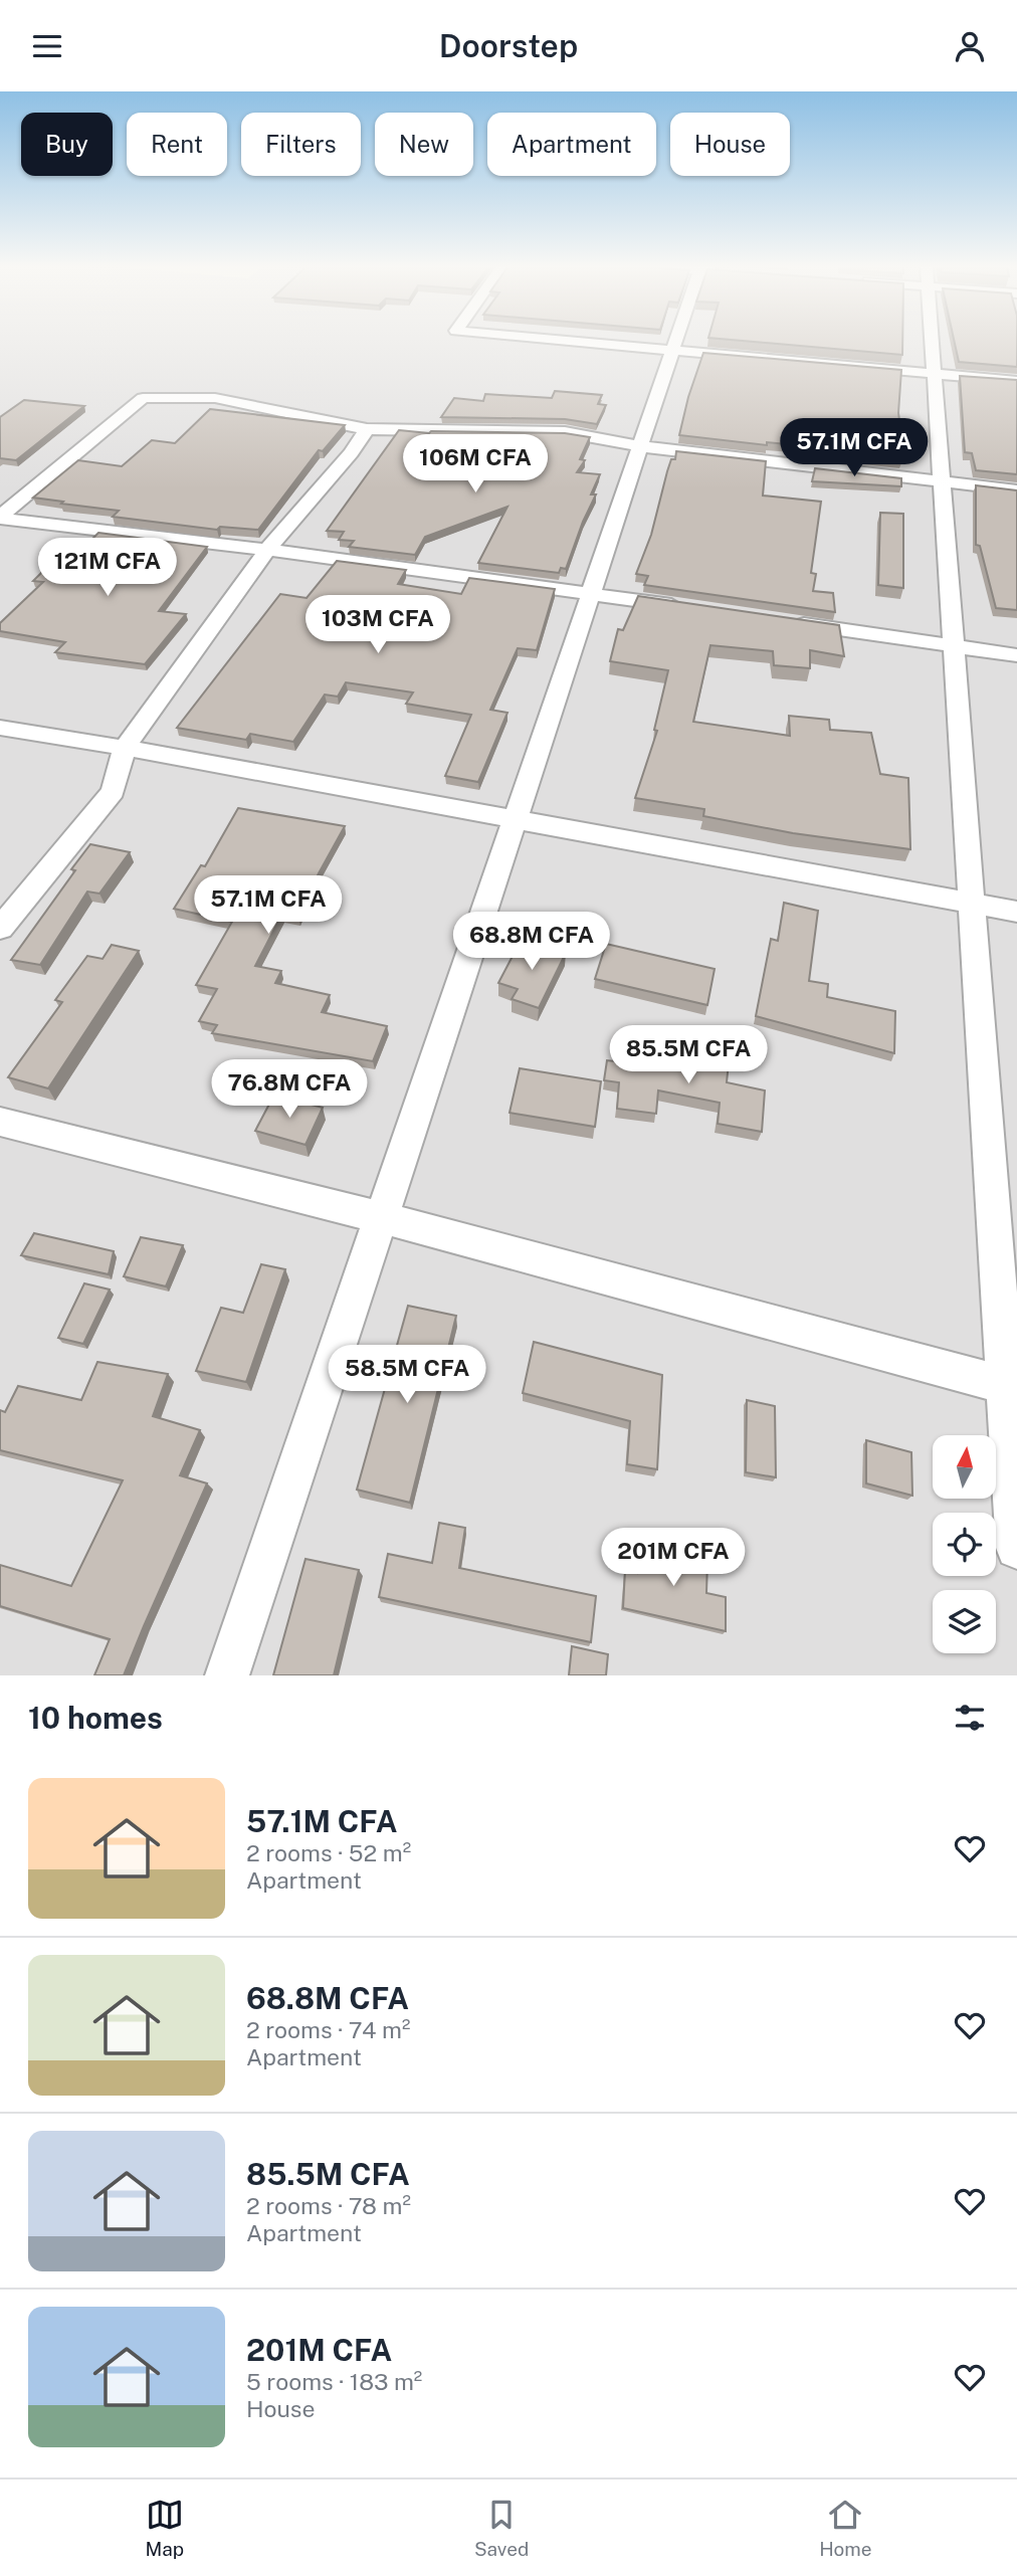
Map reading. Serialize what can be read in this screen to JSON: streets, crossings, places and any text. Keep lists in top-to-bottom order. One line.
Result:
{"north":"top","page":{"header":"Doorstep","chip":["Buy","Rent","Filters","New","Apartment","House"],"price":["57.1M CFA","106M CFA","121M CFA","103M CFA","57.1M CFA","68.8M CFA","85.5M CFA","76.8M CFA","58.5M CFA","201M CFA"],"heading":"10 homes","list":[{"name":"57.1M CFA","note":"2 rooms · 52 m² · Apartment"},{"name":"68.8M CFA","note":"2 rooms · 74 m² · Apartment"},{"name":"85.5M CFA","note":"2 rooms · 78 m² · Apartment"},{"name":"201M CFA","note":"5 rooms · 183 m² · House"}],"tabs":["Map","Saved","Home"]}}
